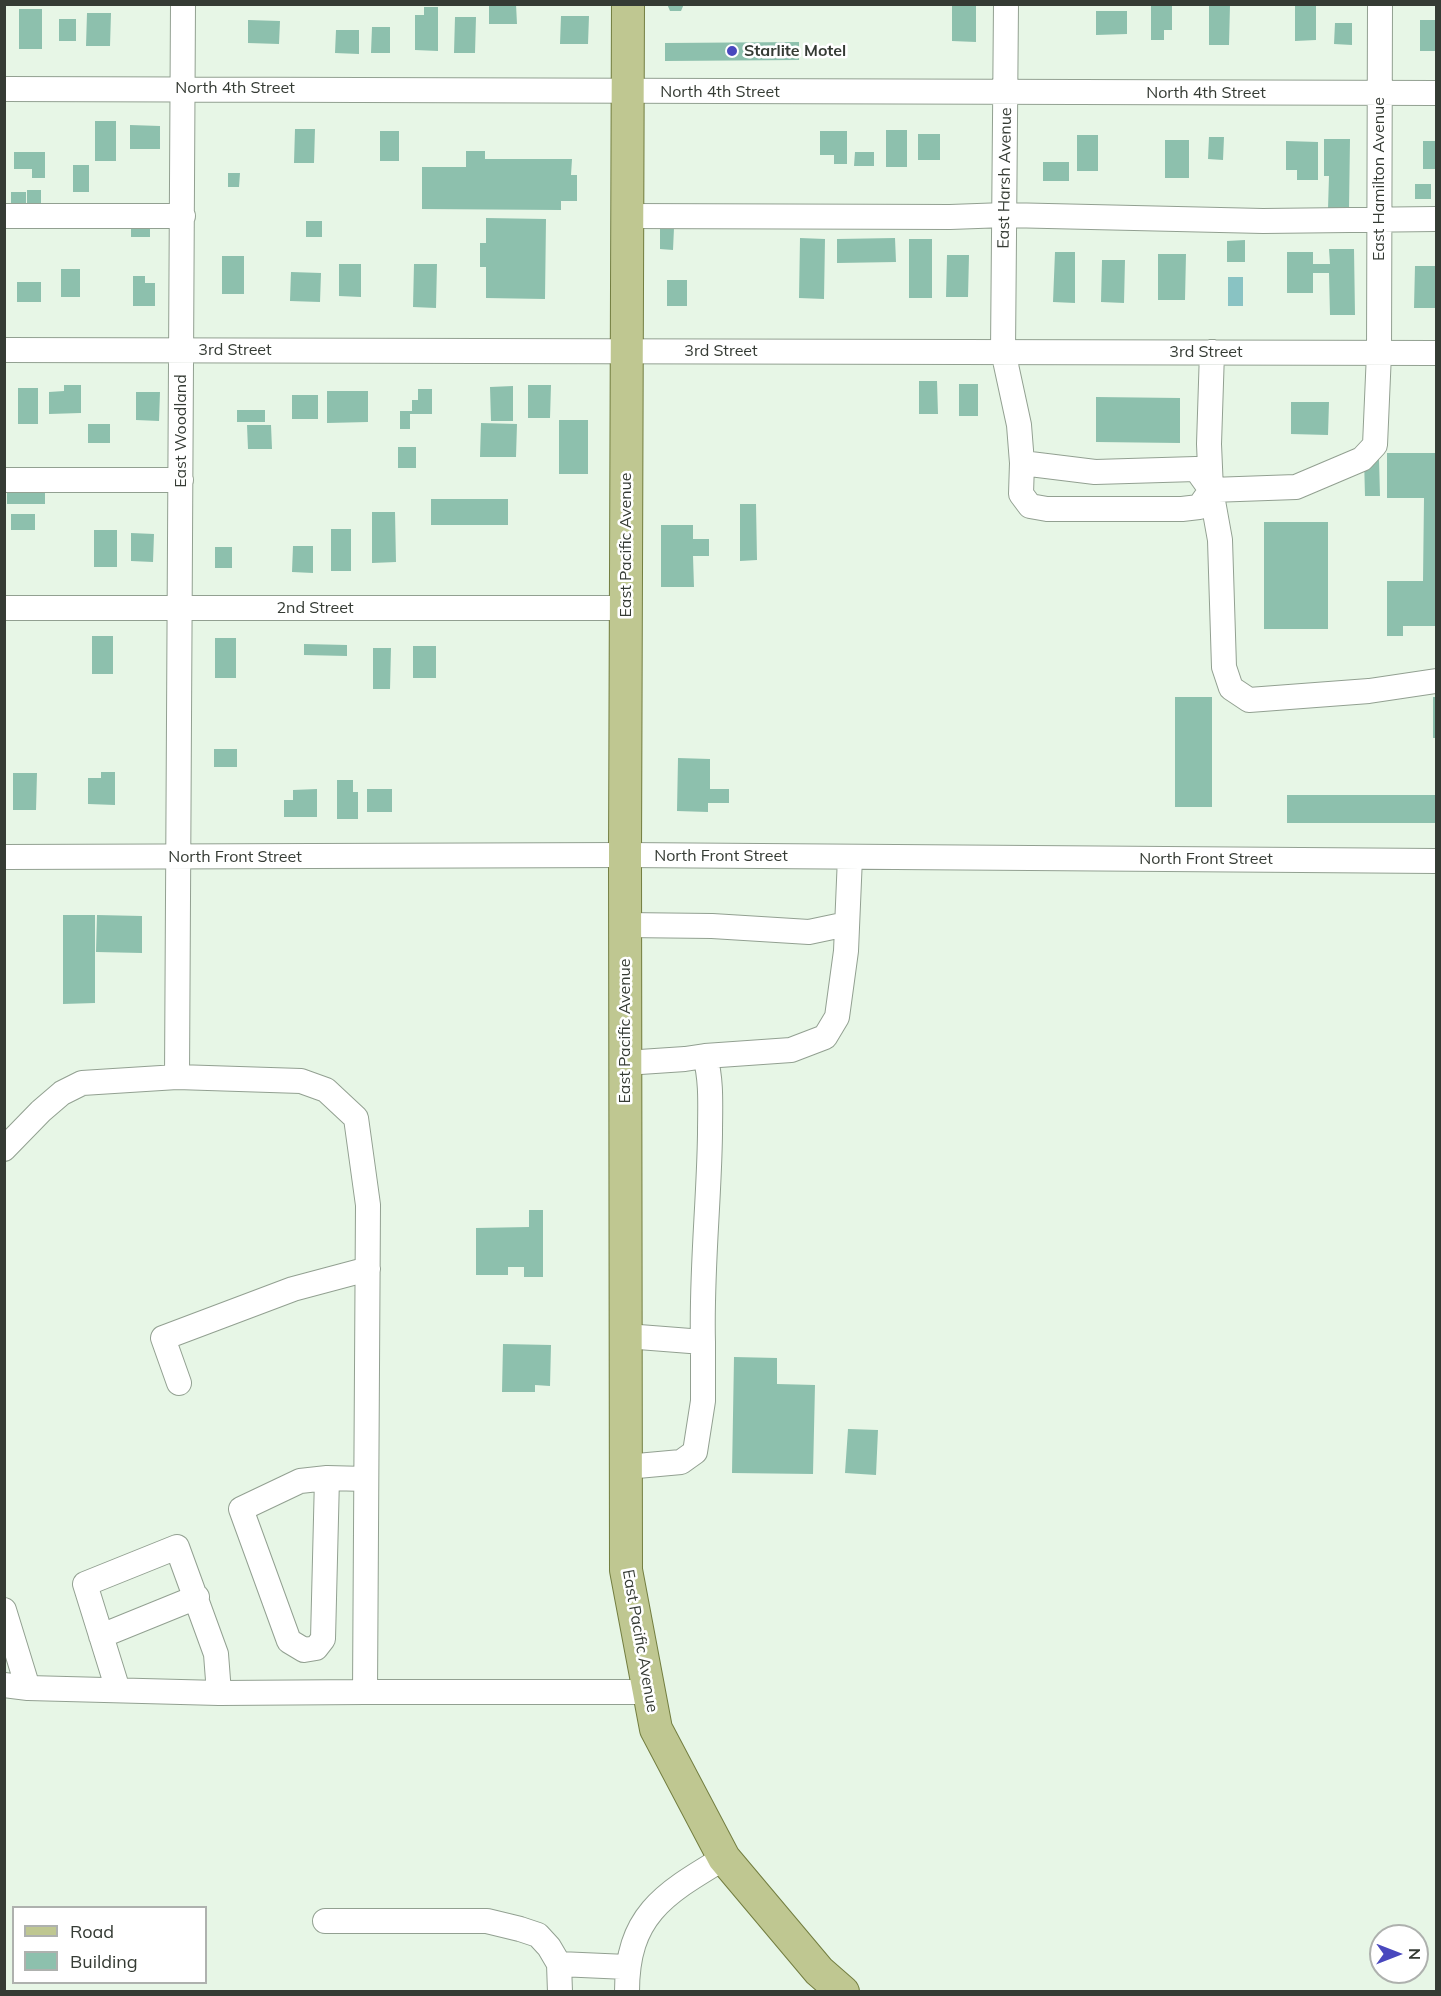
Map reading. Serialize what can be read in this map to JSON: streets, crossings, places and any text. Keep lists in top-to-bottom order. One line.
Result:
{"streets":{"main road":["East Pacific Avenue"],"street":["North 4th Street","East Harsh Avenue","East Hamilton Avenue","3rd Street","East Woodland","2nd Street","North Front Street"]},"crossings":[["North 4th Street","East Harsh Avenue"],["North 4th Street","East Hamilton Avenue"],["North 4th Street","East Woodland"],["North 4th Street","East Pacific Avenue"],["East Harsh Avenue","East Hamilton Avenue"],["East Harsh Avenue","3rd Street"],["East Hamilton Avenue","3rd Street"],["3rd Street","East Woodland"],["3rd Street","East Pacific Avenue"],["East Woodland","2nd Street"],["East Woodland","North Front Street"],["East Pacific Avenue","2nd Street"],["East Pacific Avenue","North Front Street"]],"places":["Starlite Motel"],"legend":["Road","Building"],"north":"right"}
